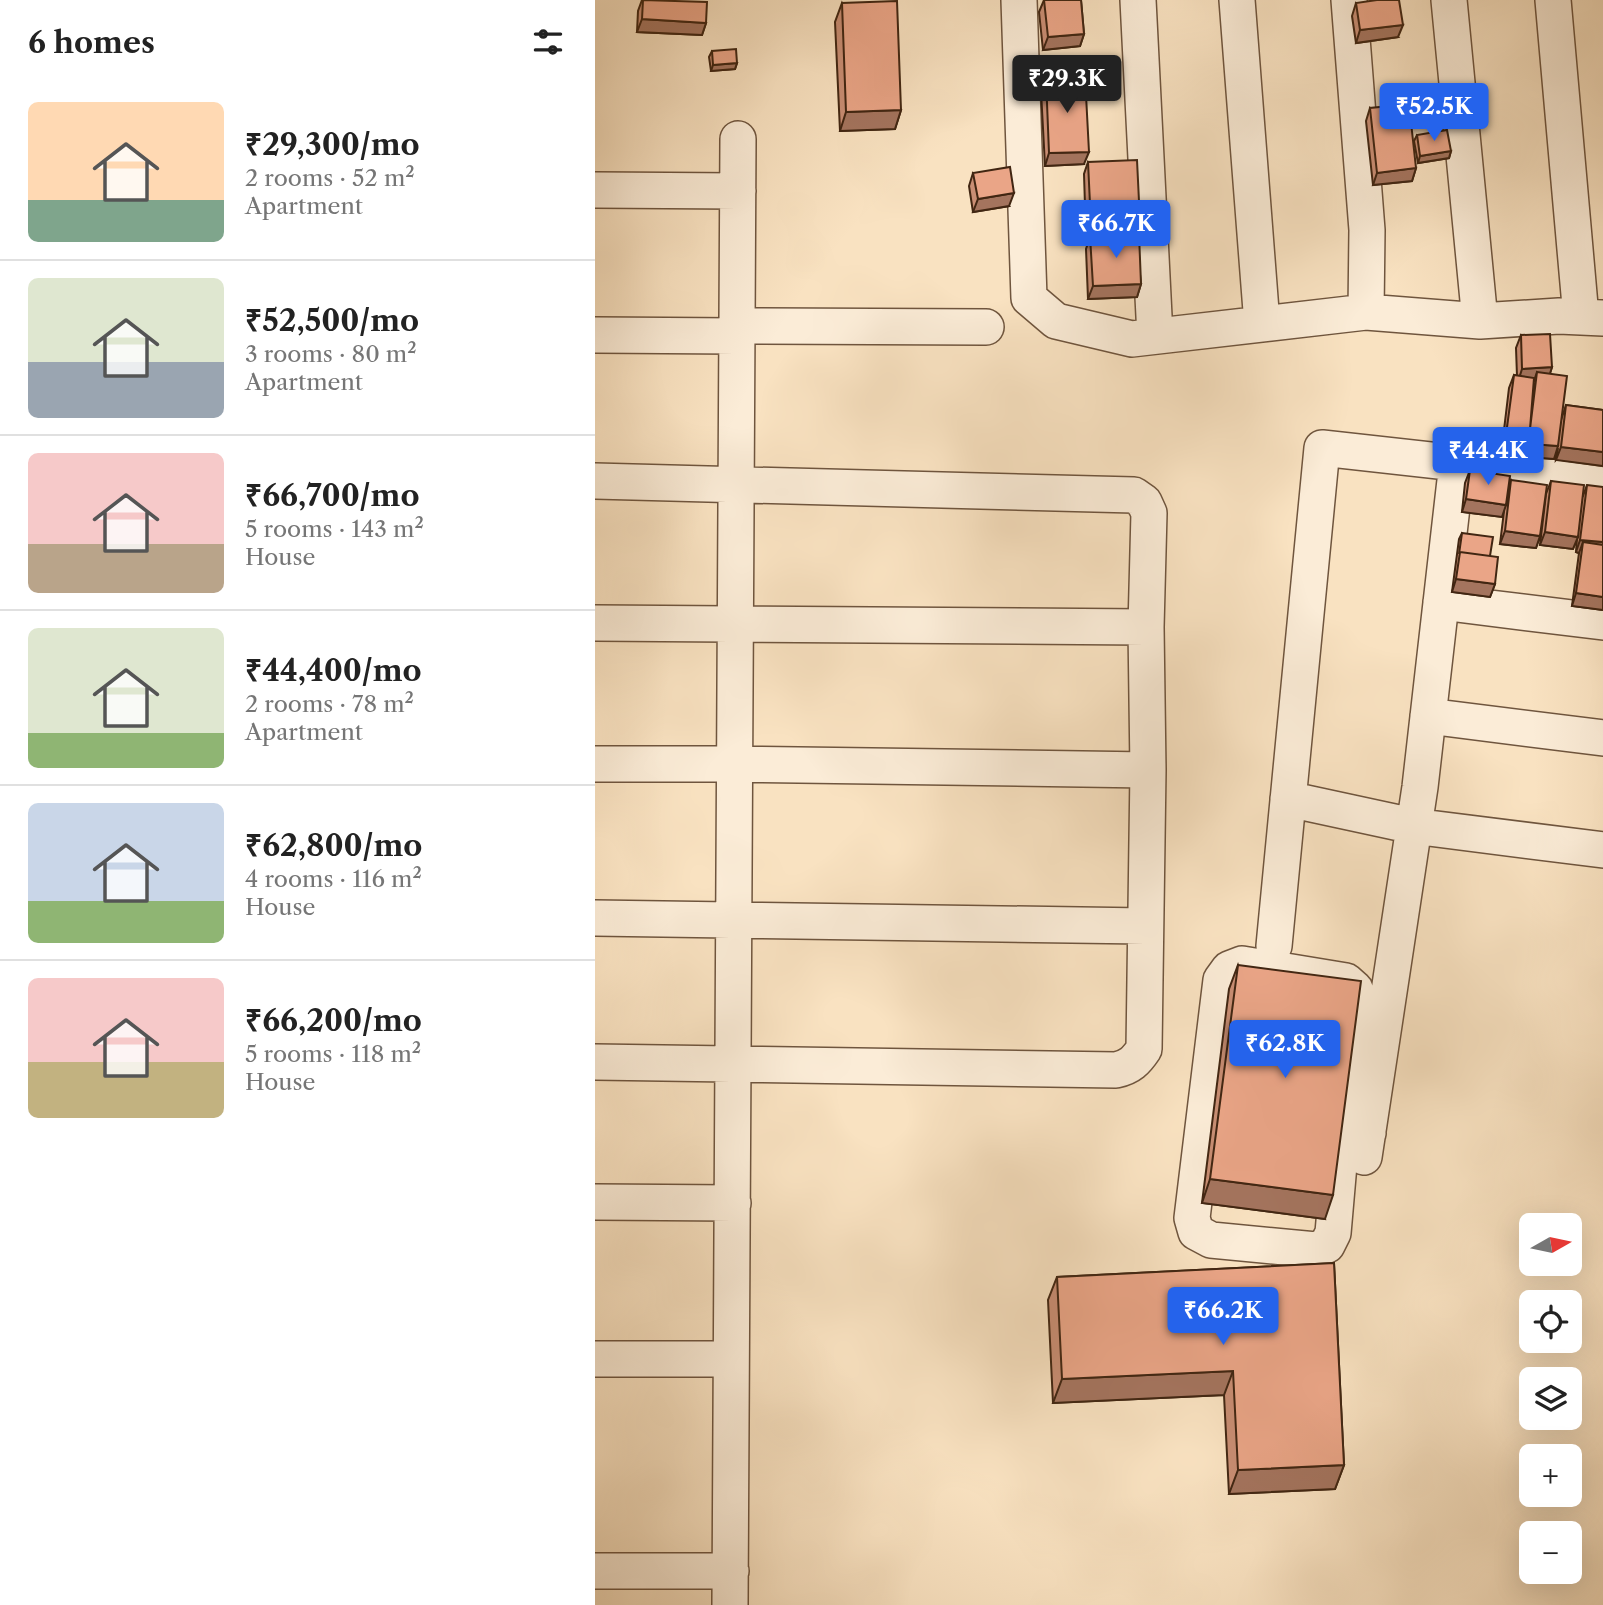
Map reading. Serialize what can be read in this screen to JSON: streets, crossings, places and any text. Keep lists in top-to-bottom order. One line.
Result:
{"north":"right","page":{"heading":"6 homes","price":["₹29.3K","₹52.5K","₹66.7K","₹44.4K","₹62.8K","₹66.2K"],"list":[{"name":"₹29,300/mo","note":"2 rooms · 52 m² · Apartment"},{"name":"₹52,500/mo","note":"3 rooms · 80 m² · Apartment"},{"name":"₹66,700/mo","note":"5 rooms · 143 m² · House"},{"name":"₹44,400/mo","note":"2 rooms · 78 m² · Apartment"},{"name":"₹62,800/mo","note":"4 rooms · 116 m² · House"},{"name":"₹66,200/mo","note":"5 rooms · 118 m² · House"}],"map_buttons":["+","−"]}}
